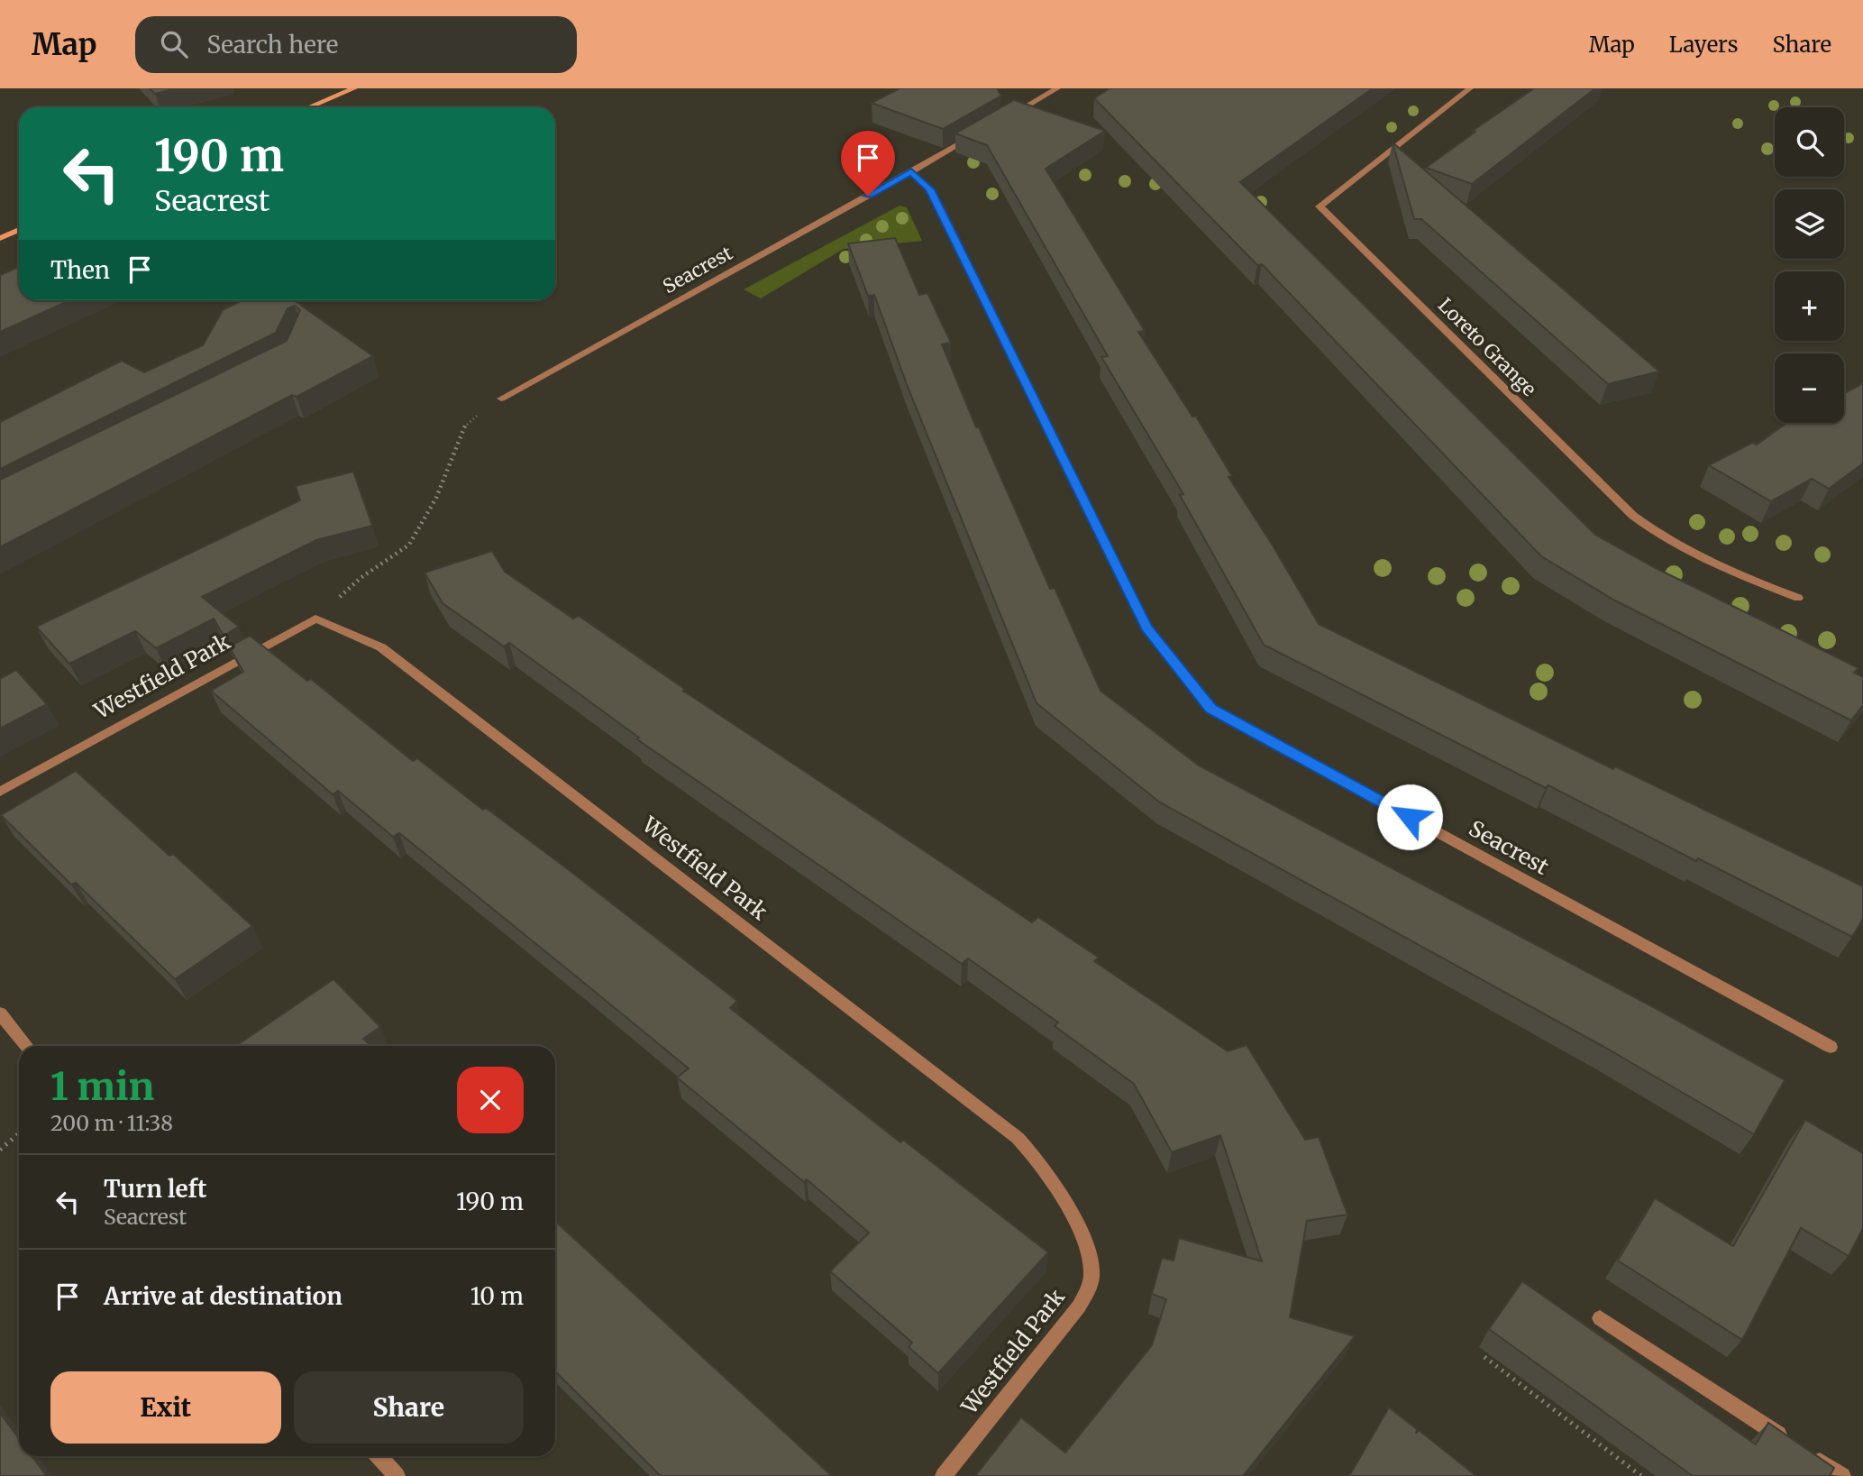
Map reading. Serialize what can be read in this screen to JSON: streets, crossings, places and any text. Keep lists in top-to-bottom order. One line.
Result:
{"streets":{"street":["Seacrest","Loreto Grange","Westfield Park"]},"page":{"header":"Map","search":"Search here","nav":["Map","Layers","Share"],"map_buttons":["+","−"],"turn":["190 m","Seacrest"],"then":"Then","heading":["1 min","200 m · 11:38"],"list":[{"name":"Turn left","note":"Seacrest","value":"190 m"},{"name":"Arrive at destination","value":"10 m"}],"buttons":["Exit","Share"]}}
